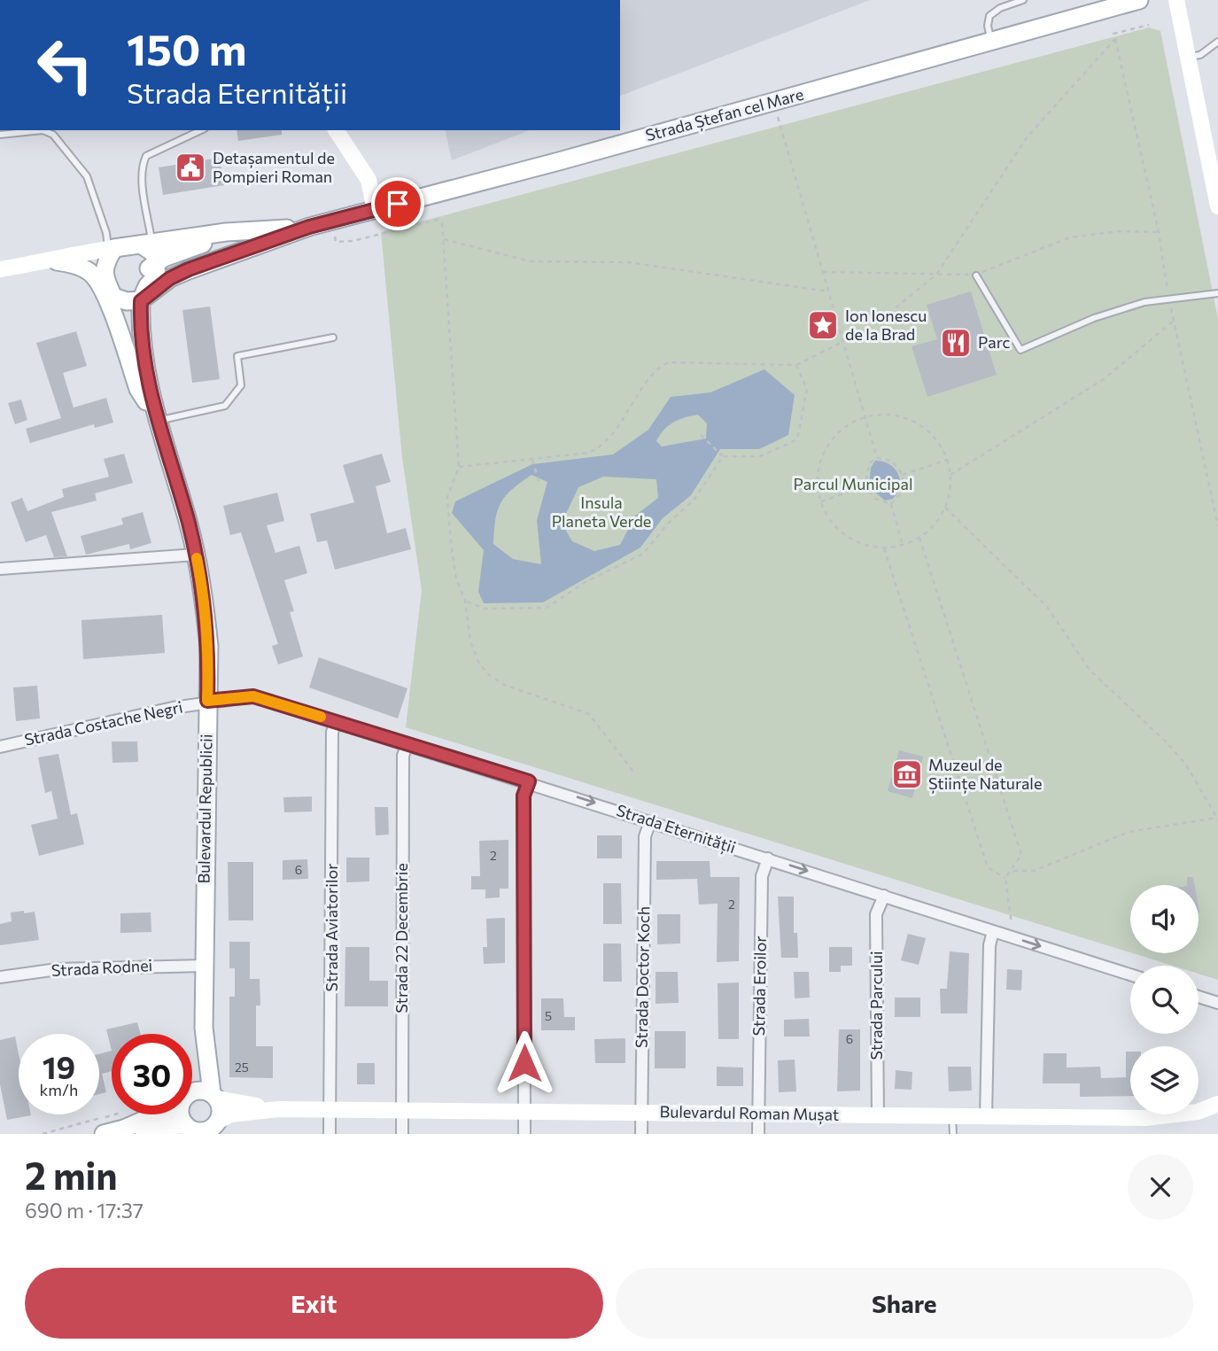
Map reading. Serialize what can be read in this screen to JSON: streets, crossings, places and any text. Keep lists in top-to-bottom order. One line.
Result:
{"streets":{"main road":["Strada Ștefan cel Mare","Bulevardul Republicii"],"street":["Strada Costache Negri","Strada Eternității","Strada Aviatorilor","Strada 22 Decembrie","Strada Rodnei","Strada Doctor Koch","Strada Eroilor","Strada Parcului","Bulevardul Roman Mușat"]},"crossings":[["Strada Costache Negri","Bulevardul Republicii"],["Strada Costache Negri","Strada Eternității"],["Bulevardul Republicii","Strada Eternității"],["Bulevardul Republicii","Strada Rodnei"],["Bulevardul Republicii","Bulevardul Roman Mușat"],["Strada Eternității","Strada Aviatorilor"],["Strada Eternității","Strada 22 Decembrie"],["Strada Eternității","Strada Doctor Koch"],["Strada Eternității","Strada Eroilor"],["Strada Eternității","Strada Parcului"],["Strada Aviatorilor","Bulevardul Roman Mușat"],["Strada 22 Decembrie","Bulevardul Roman Mușat"],["Strada Doctor Koch","Bulevardul Roman Mușat"],["Strada Eroilor","Bulevardul Roman Mușat"],["Strada Parcului","Bulevardul Roman Mușat"]],"one_way":["Strada Eternității"],"parks":["Parcul Municipal","Insula Planeta Verde"],"places":{"public building":["Detașamentul de Pompieri Roman"],"place":["Ion Ionescu de la Brad"],"restaurant":["Parc"],"museum":["Muzeul de Științe Naturale"]},"house_numbers":["2","6","2","5","6","25"],"page":{"turn":["150 m","Strada Eternității"],"speed":"19 km/h","limit":"30","heading":["2 min","690 m · 17:37"],"buttons":["Exit","Share"]}}
